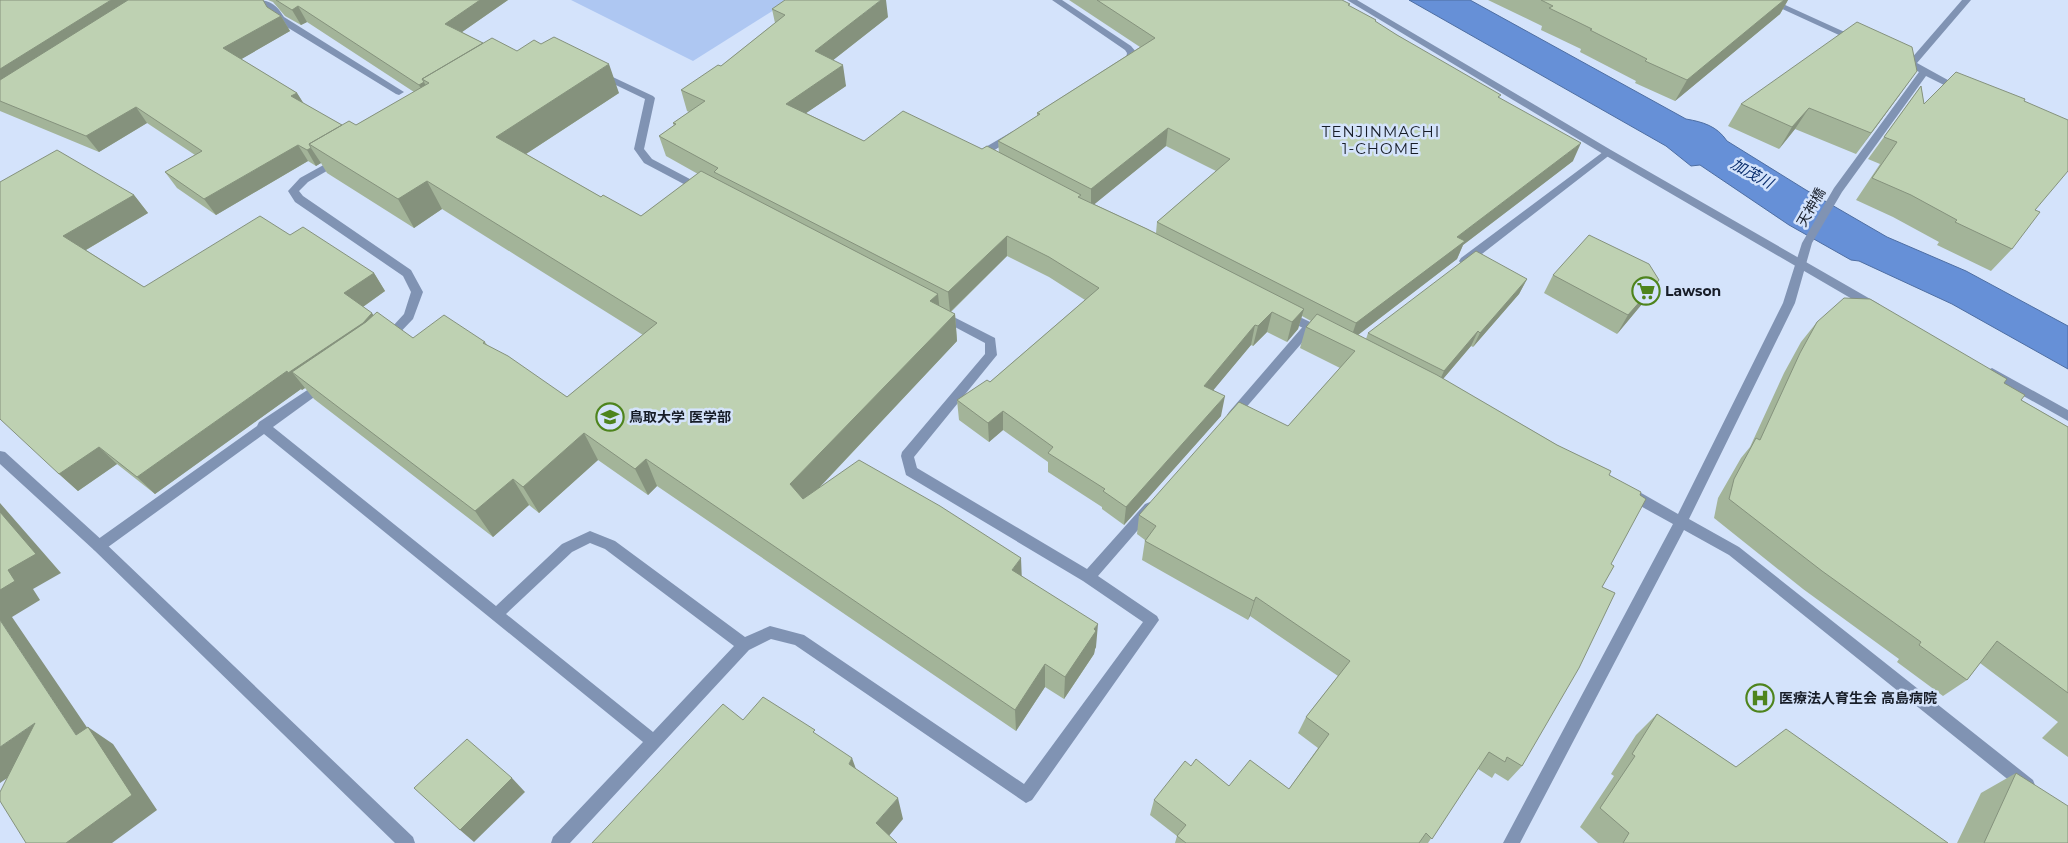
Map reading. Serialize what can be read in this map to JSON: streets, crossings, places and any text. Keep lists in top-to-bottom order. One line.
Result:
{"streets":{"street":["天神橋"]},"districts":["TENJINMACHI 1-CHOME"],"water":["加茂川"],"places":{"supermarket":["Lawson"],"school or university":["鳥取大学 医学部"],"hospital":["医療法人育生会 高島病院"]}}
